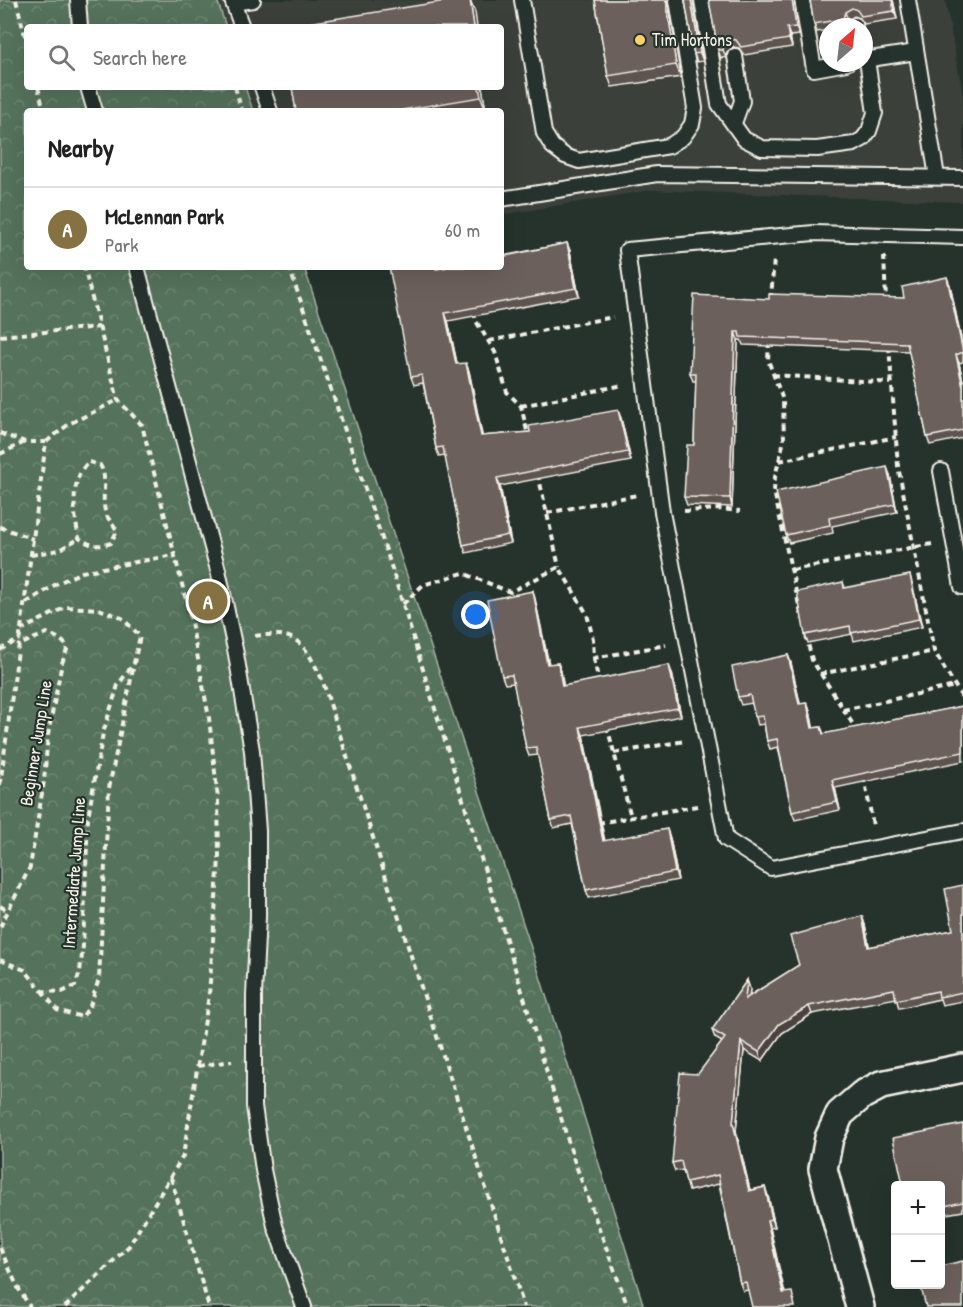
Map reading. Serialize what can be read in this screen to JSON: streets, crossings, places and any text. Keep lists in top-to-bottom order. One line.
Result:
{"streets":{"path":["Beginner Jump Line","Intermediate Jump Line"]},"places":["Tim Hortons"],"north":"top right","page":{"search":"Search here","heading":"Nearby","list":[{"mark":"A","name":"McLennan Park","note":"Park","value":"60 m"}],"pins":"A","map_buttons":["+","−"]}}
